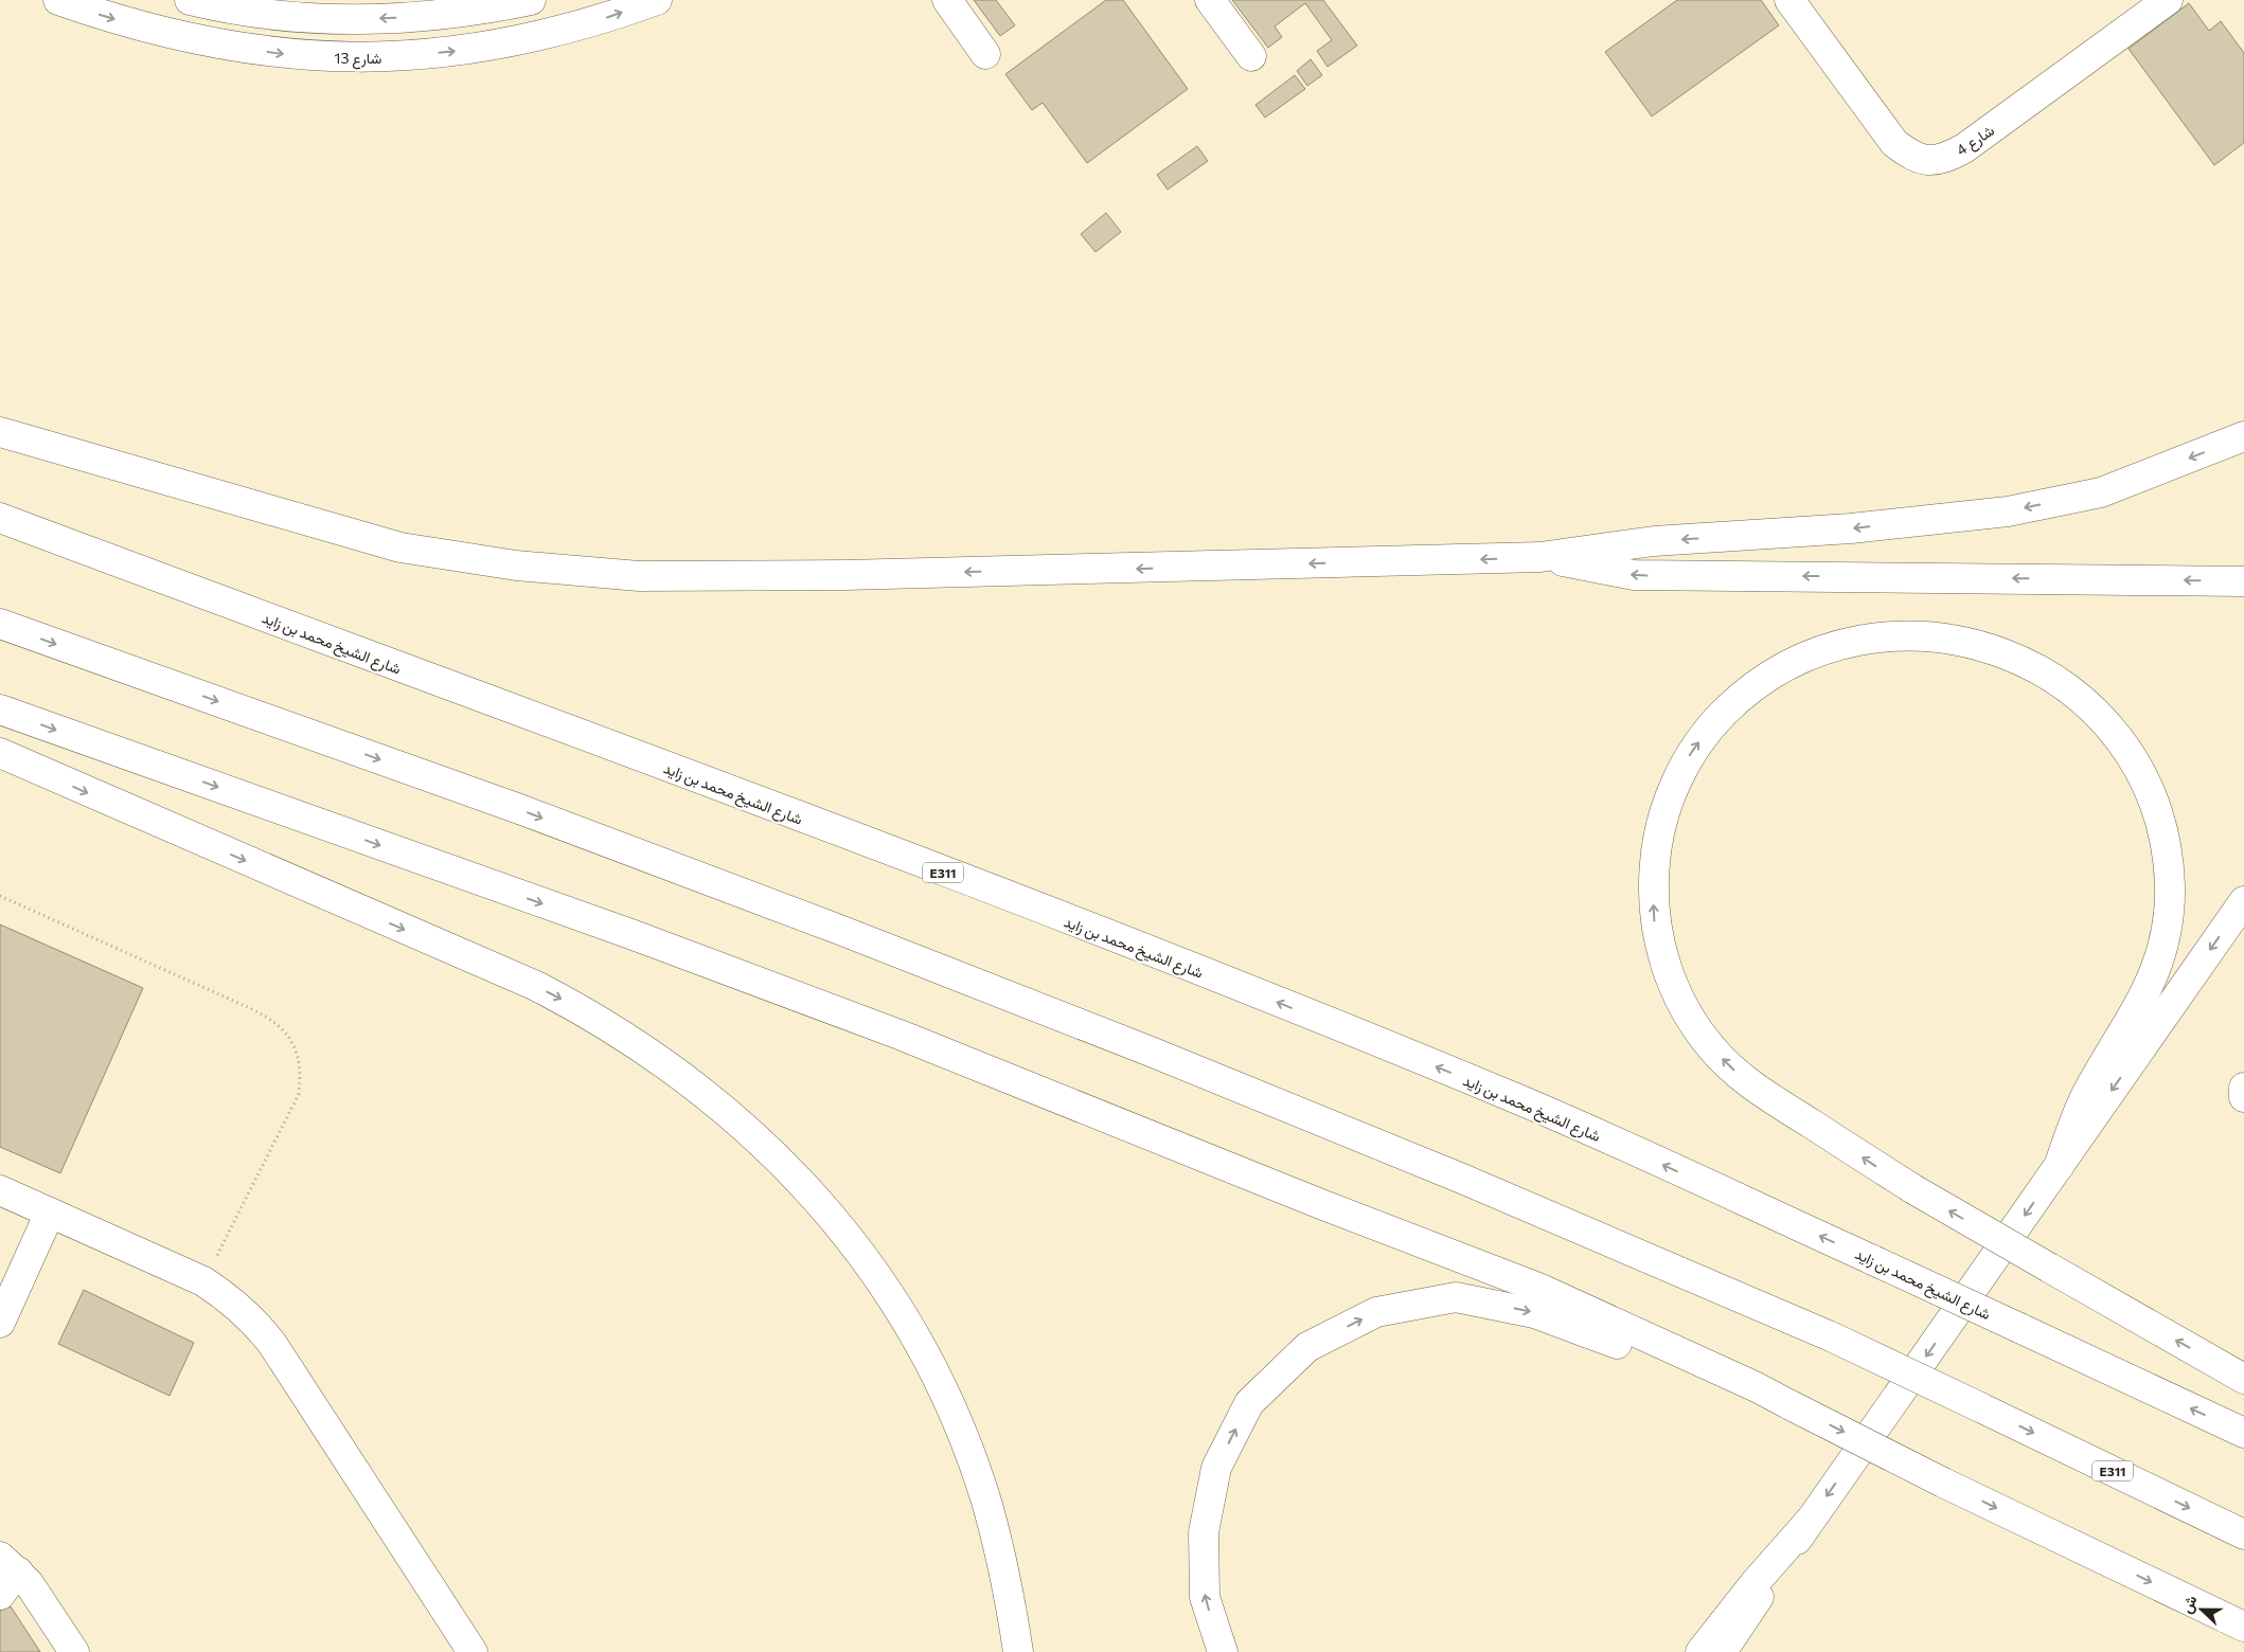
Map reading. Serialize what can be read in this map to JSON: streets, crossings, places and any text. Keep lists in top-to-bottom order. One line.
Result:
{"streets":{"main road":["شارع 13","شارع 4","شارع الشيخ محمد بن زايد","E311"]},"north":"left"}
